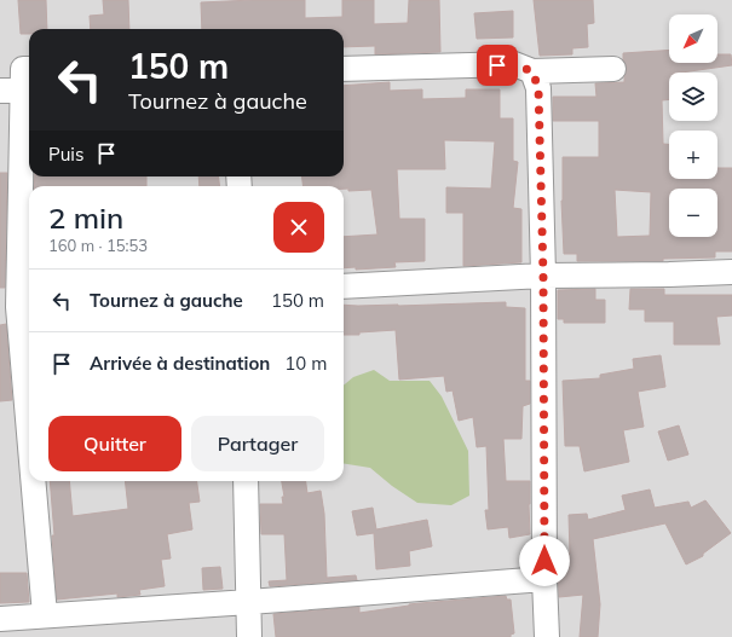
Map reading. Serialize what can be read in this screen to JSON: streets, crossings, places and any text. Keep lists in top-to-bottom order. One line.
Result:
{"north":"bottom left","page":{"map_buttons":["+","−"],"turn":["150 m","Tournez à gauche"],"then":"Puis","heading":["2 min","160 m · 15:53"],"list":[{"name":"Tournez à gauche","value":"150 m"},{"name":"Arrivée à destination","value":"10 m"}],"buttons":["Quitter","Partager"]}}
